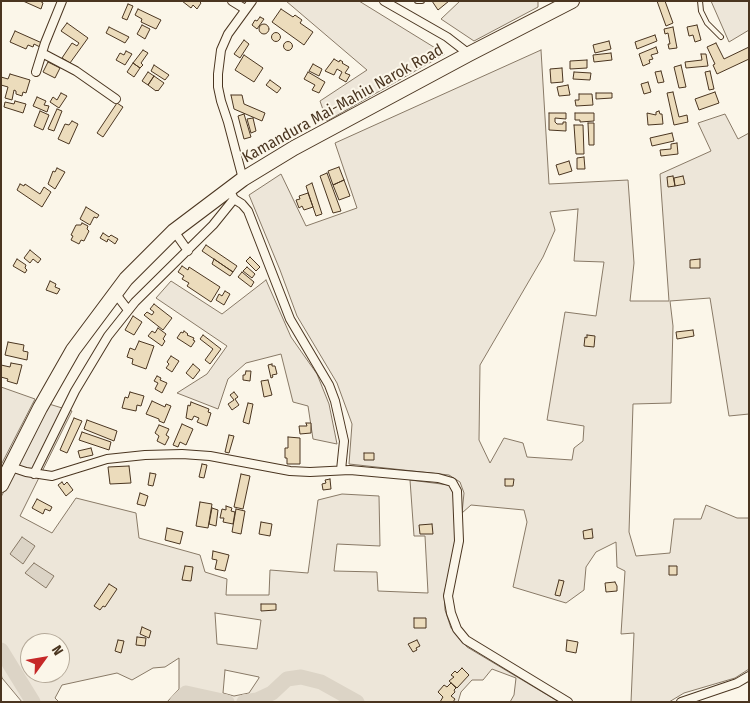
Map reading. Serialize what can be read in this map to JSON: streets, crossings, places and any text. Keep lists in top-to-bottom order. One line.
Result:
{"streets":{"highway":["Kamandura Mai-Mahiu Narok Road"]},"north":"top right"}
